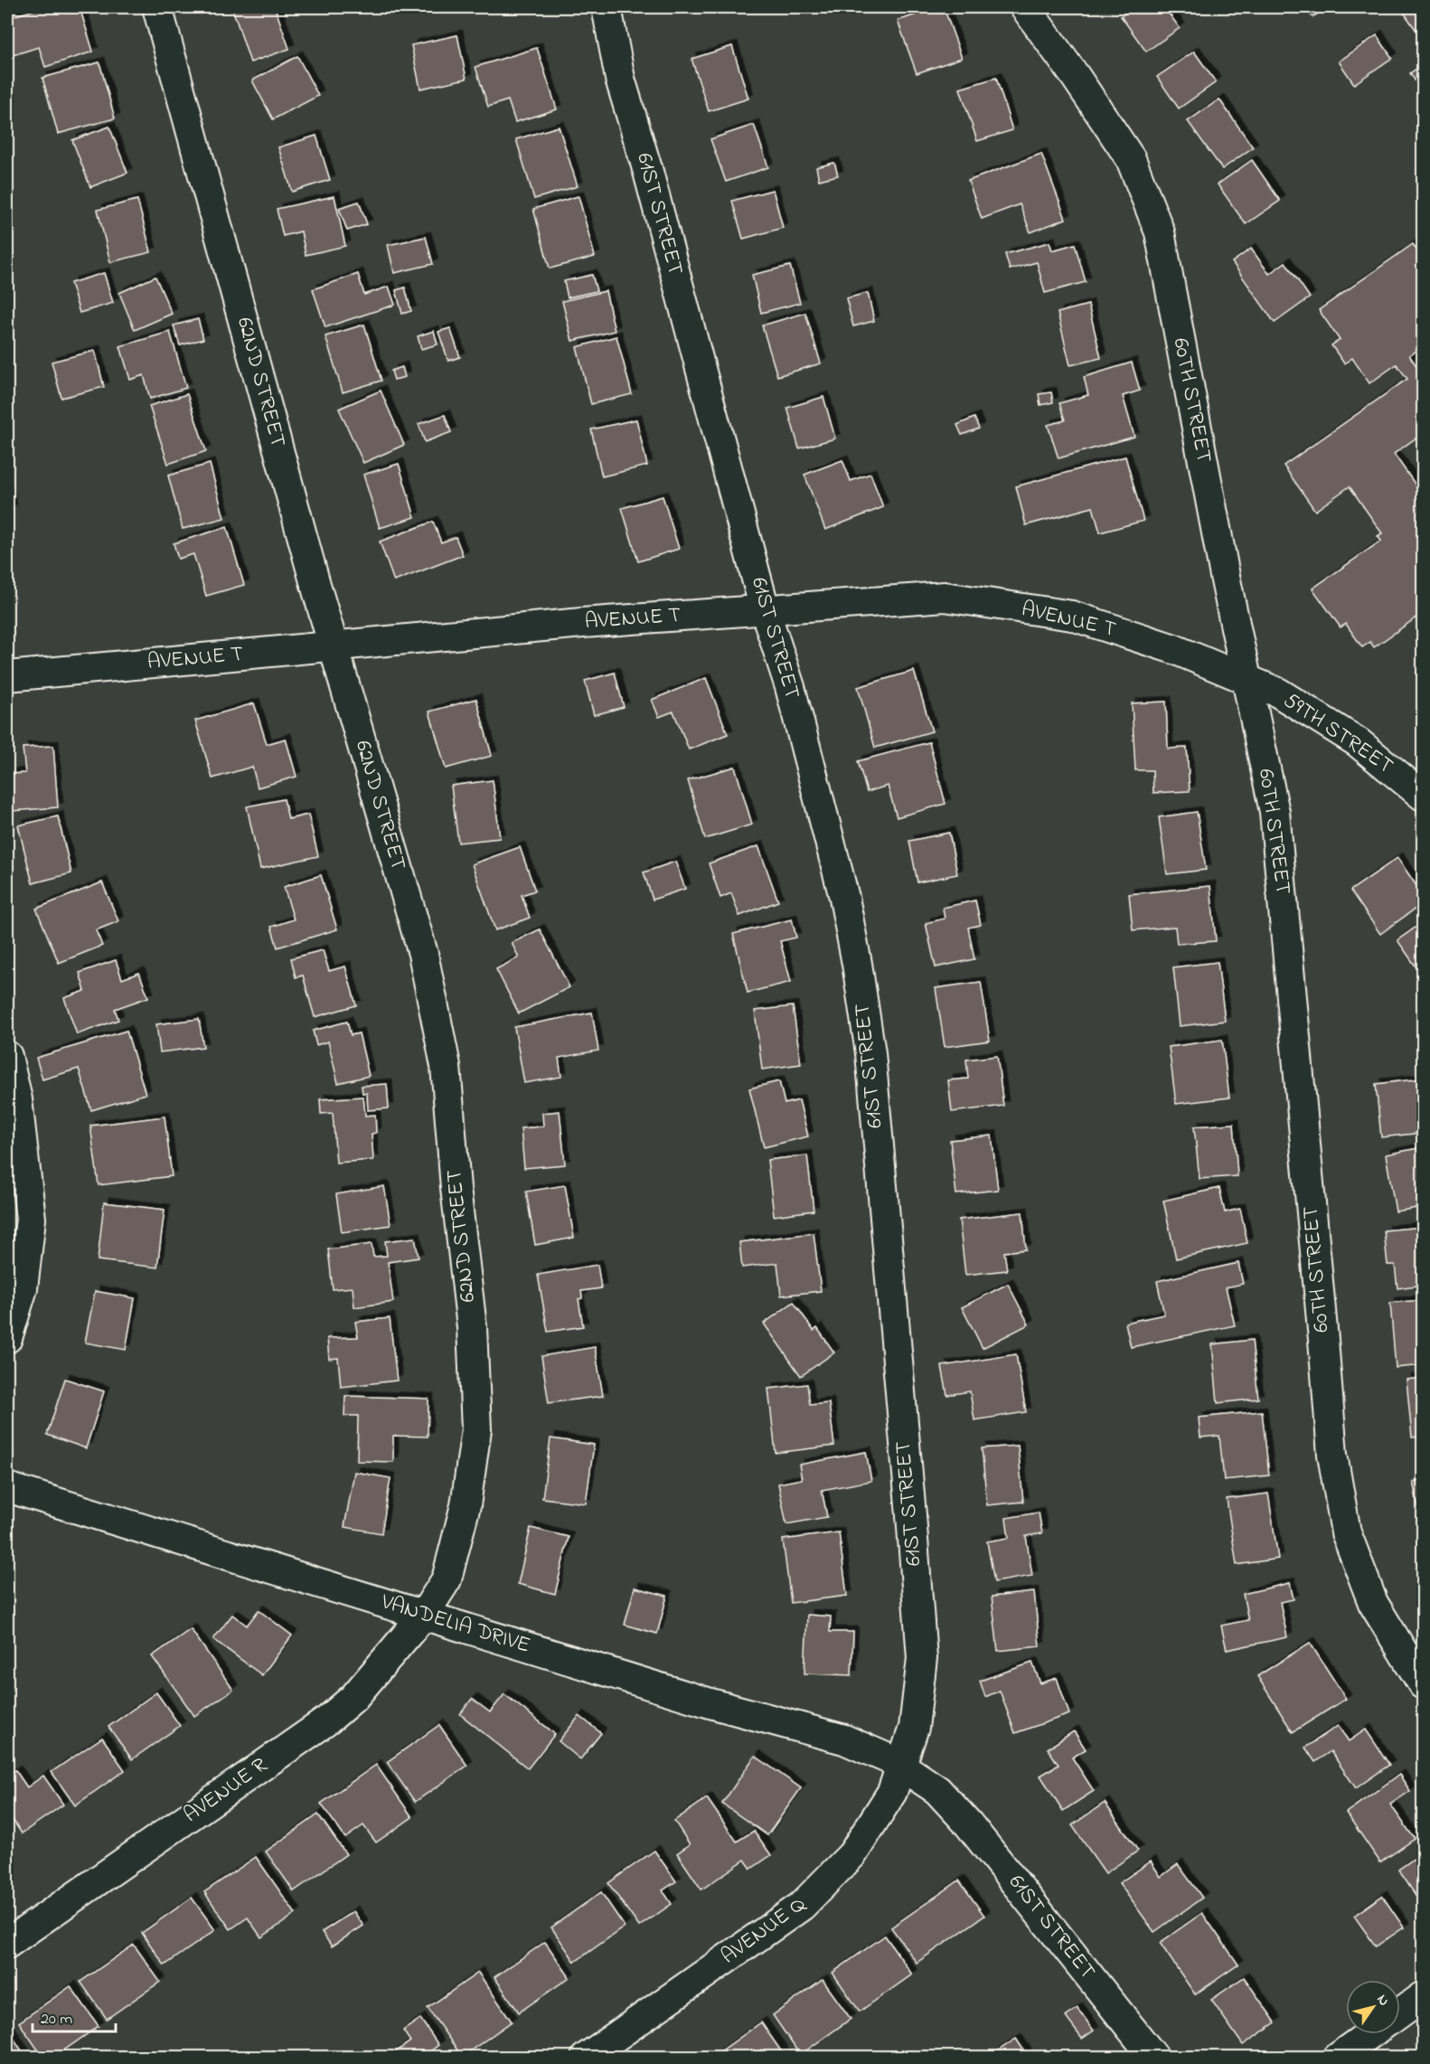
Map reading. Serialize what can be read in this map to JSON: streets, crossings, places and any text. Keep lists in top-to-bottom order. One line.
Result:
{"streets":{"street":["61ST STREET","62ND STREET","60TH STREET","AVENUE T","59TH STREET","VANDELIA DRIVE","AVENUE R","AVENUE Q"]},"crossings":[["61ST STREET","AVENUE T"],["61ST STREET","VANDELIA DRIVE"],["61ST STREET","AVENUE Q"],["62ND STREET","AVENUE T"],["62ND STREET","VANDELIA DRIVE"],["62ND STREET","AVENUE R"],["60TH STREET","AVENUE T"],["60TH STREET","59TH STREET"],["AVENUE T","59TH STREET"],["VANDELIA DRIVE","AVENUE R"],["VANDELIA DRIVE","AVENUE Q"]],"scale_bar":"20 m","north":"top right"}
